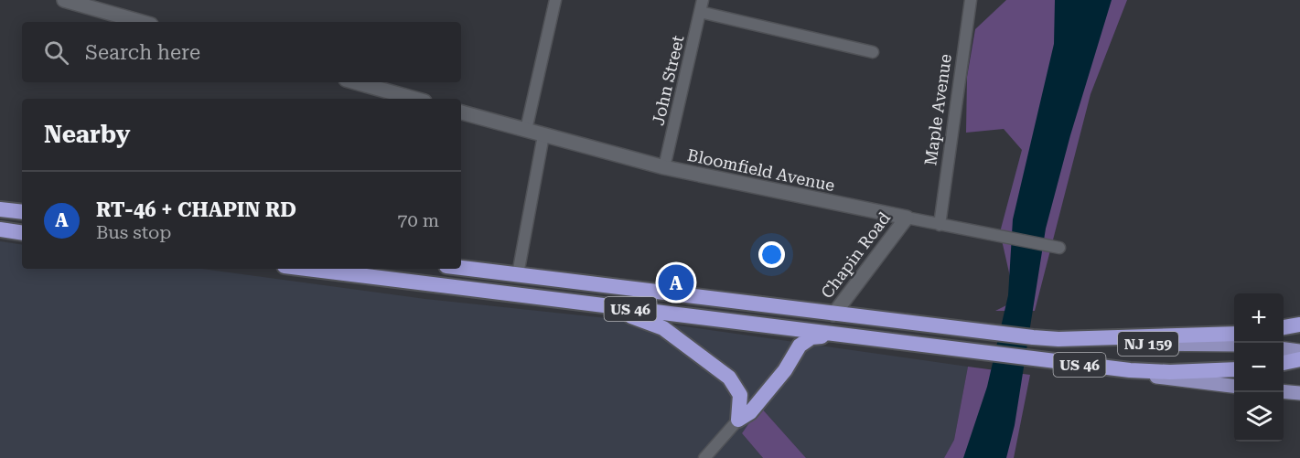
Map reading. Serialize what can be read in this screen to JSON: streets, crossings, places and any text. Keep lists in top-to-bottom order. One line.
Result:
{"streets":{"highway":["US 46"],"main road":["NJ 159"],"street":["John Street","Maple Avenue","Bloomfield Avenue","Chapin Road"]},"crossings":[["John Street","Bloomfield Avenue"],["Maple Avenue","Bloomfield Avenue"],["Bloomfield Avenue","Chapin Road"],["Chapin Road","US 46"],["US 46","NJ 159"]],"page":{"search":"Search here","heading":"Nearby","list":[{"mark":"A","name":"RT-46 + CHAPIN RD","note":"Bus stop","value":"70 m"}],"pins":"A","map_buttons":["+","−"]}}
